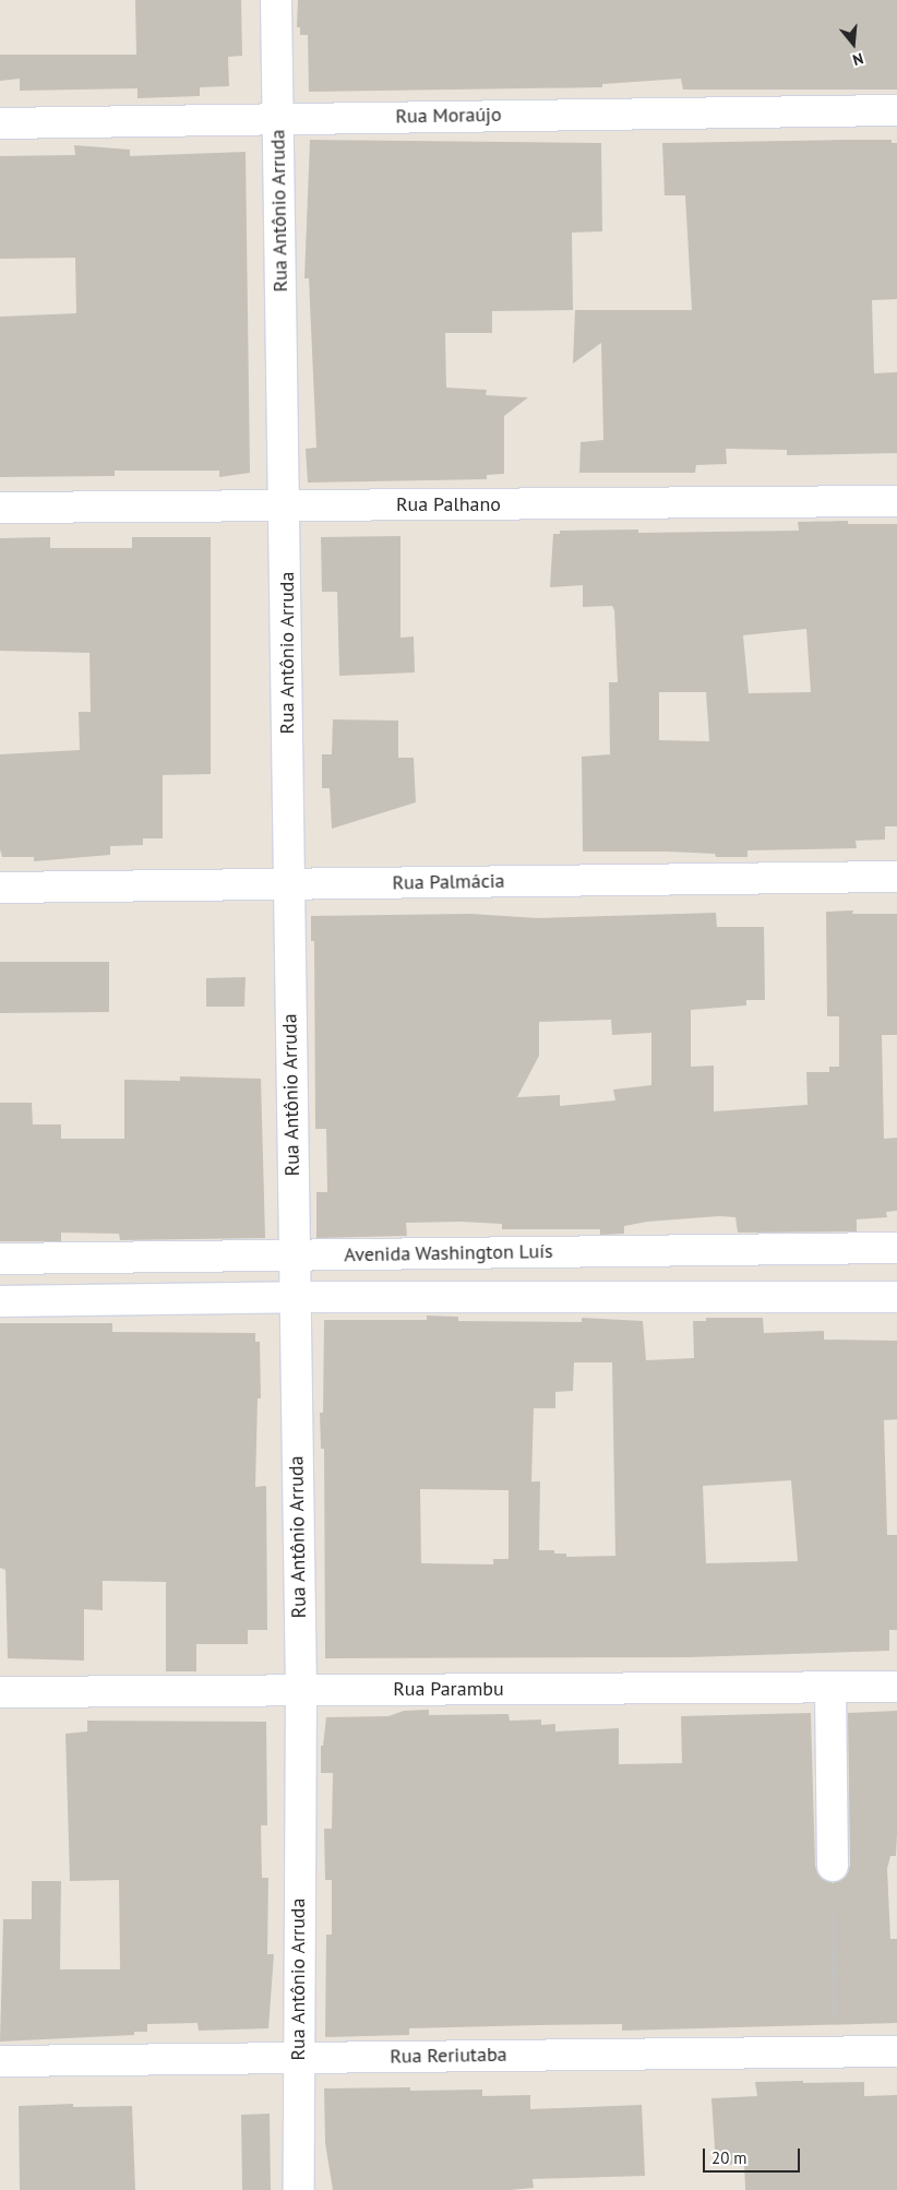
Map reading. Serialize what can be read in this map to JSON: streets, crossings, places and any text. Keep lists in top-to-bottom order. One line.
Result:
{"streets":{"street":["Rua Moraújo","Rua Antônio Arruda","Rua Palhano","Rua Palmácia","Avenida Washington Luís","Rua Parambu","Rua Reriutaba"]},"crossings":[["Rua Moraújo","Rua Antônio Arruda"],["Rua Antônio Arruda","Rua Palhano"],["Rua Antônio Arruda","Rua Palmácia"],["Rua Antônio Arruda","Avenida Washington Luís"],["Rua Antônio Arruda","Rua Parambu"],["Rua Antônio Arruda","Rua Reriutaba"]],"scale_bar":"20 m","north":"bottom"}
